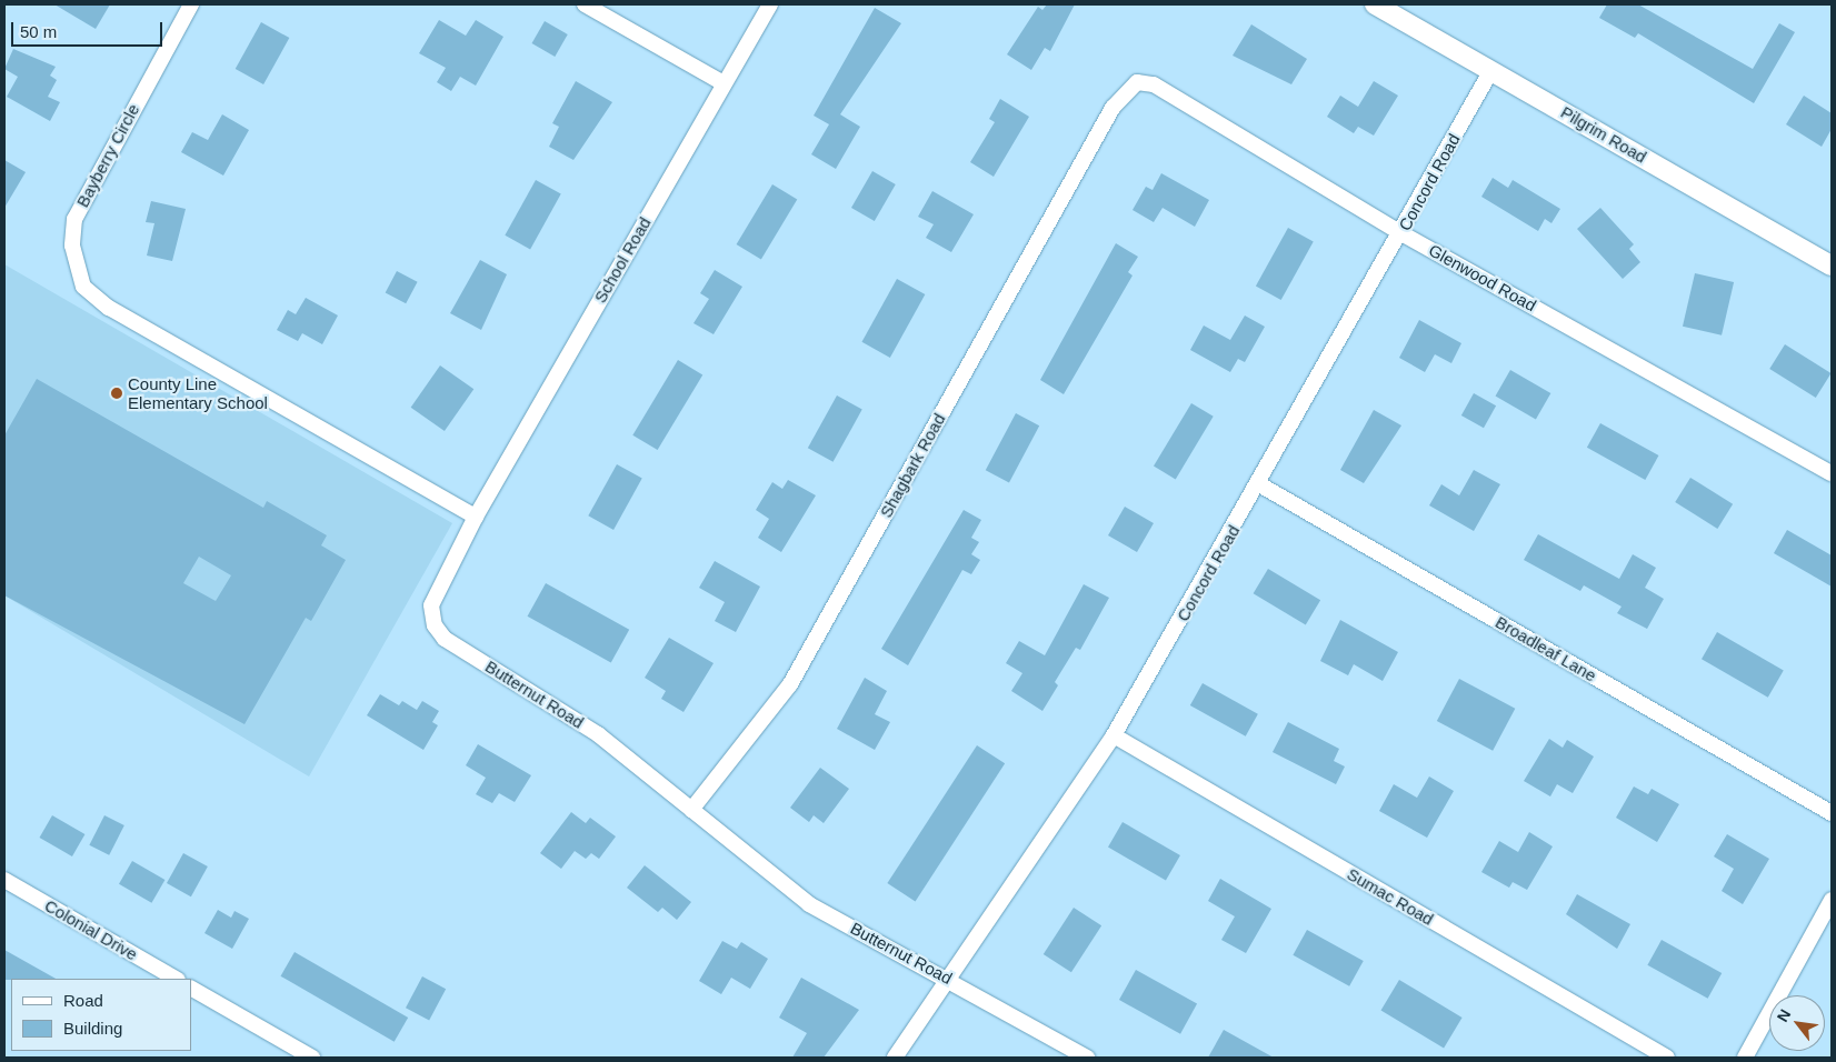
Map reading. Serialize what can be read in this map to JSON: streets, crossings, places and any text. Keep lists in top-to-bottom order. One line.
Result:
{"streets":{"street":["Pilgrim Road","Bayberry Circle","Concord Road","School Road","Glenwood Road","Shagbark Road","Broadleaf Lane","Butternut Road","Sumac Road","Colonial Drive"]},"crossings":[["Pilgrim Road","Concord Road"],["Bayberry Circle","School Road"],["Bayberry Circle","Butternut Road"],["Concord Road","Glenwood Road"],["Concord Road","Broadleaf Lane"],["Concord Road","Butternut Road"],["Concord Road","Sumac Road"],["School Road","Butternut Road"],["Glenwood Road","Shagbark Road"],["Shagbark Road","Butternut Road"]],"places":["County Line Elementary School"],"legend":["Road","Building"],"scale_bar":"50 m","north":"top left"}
